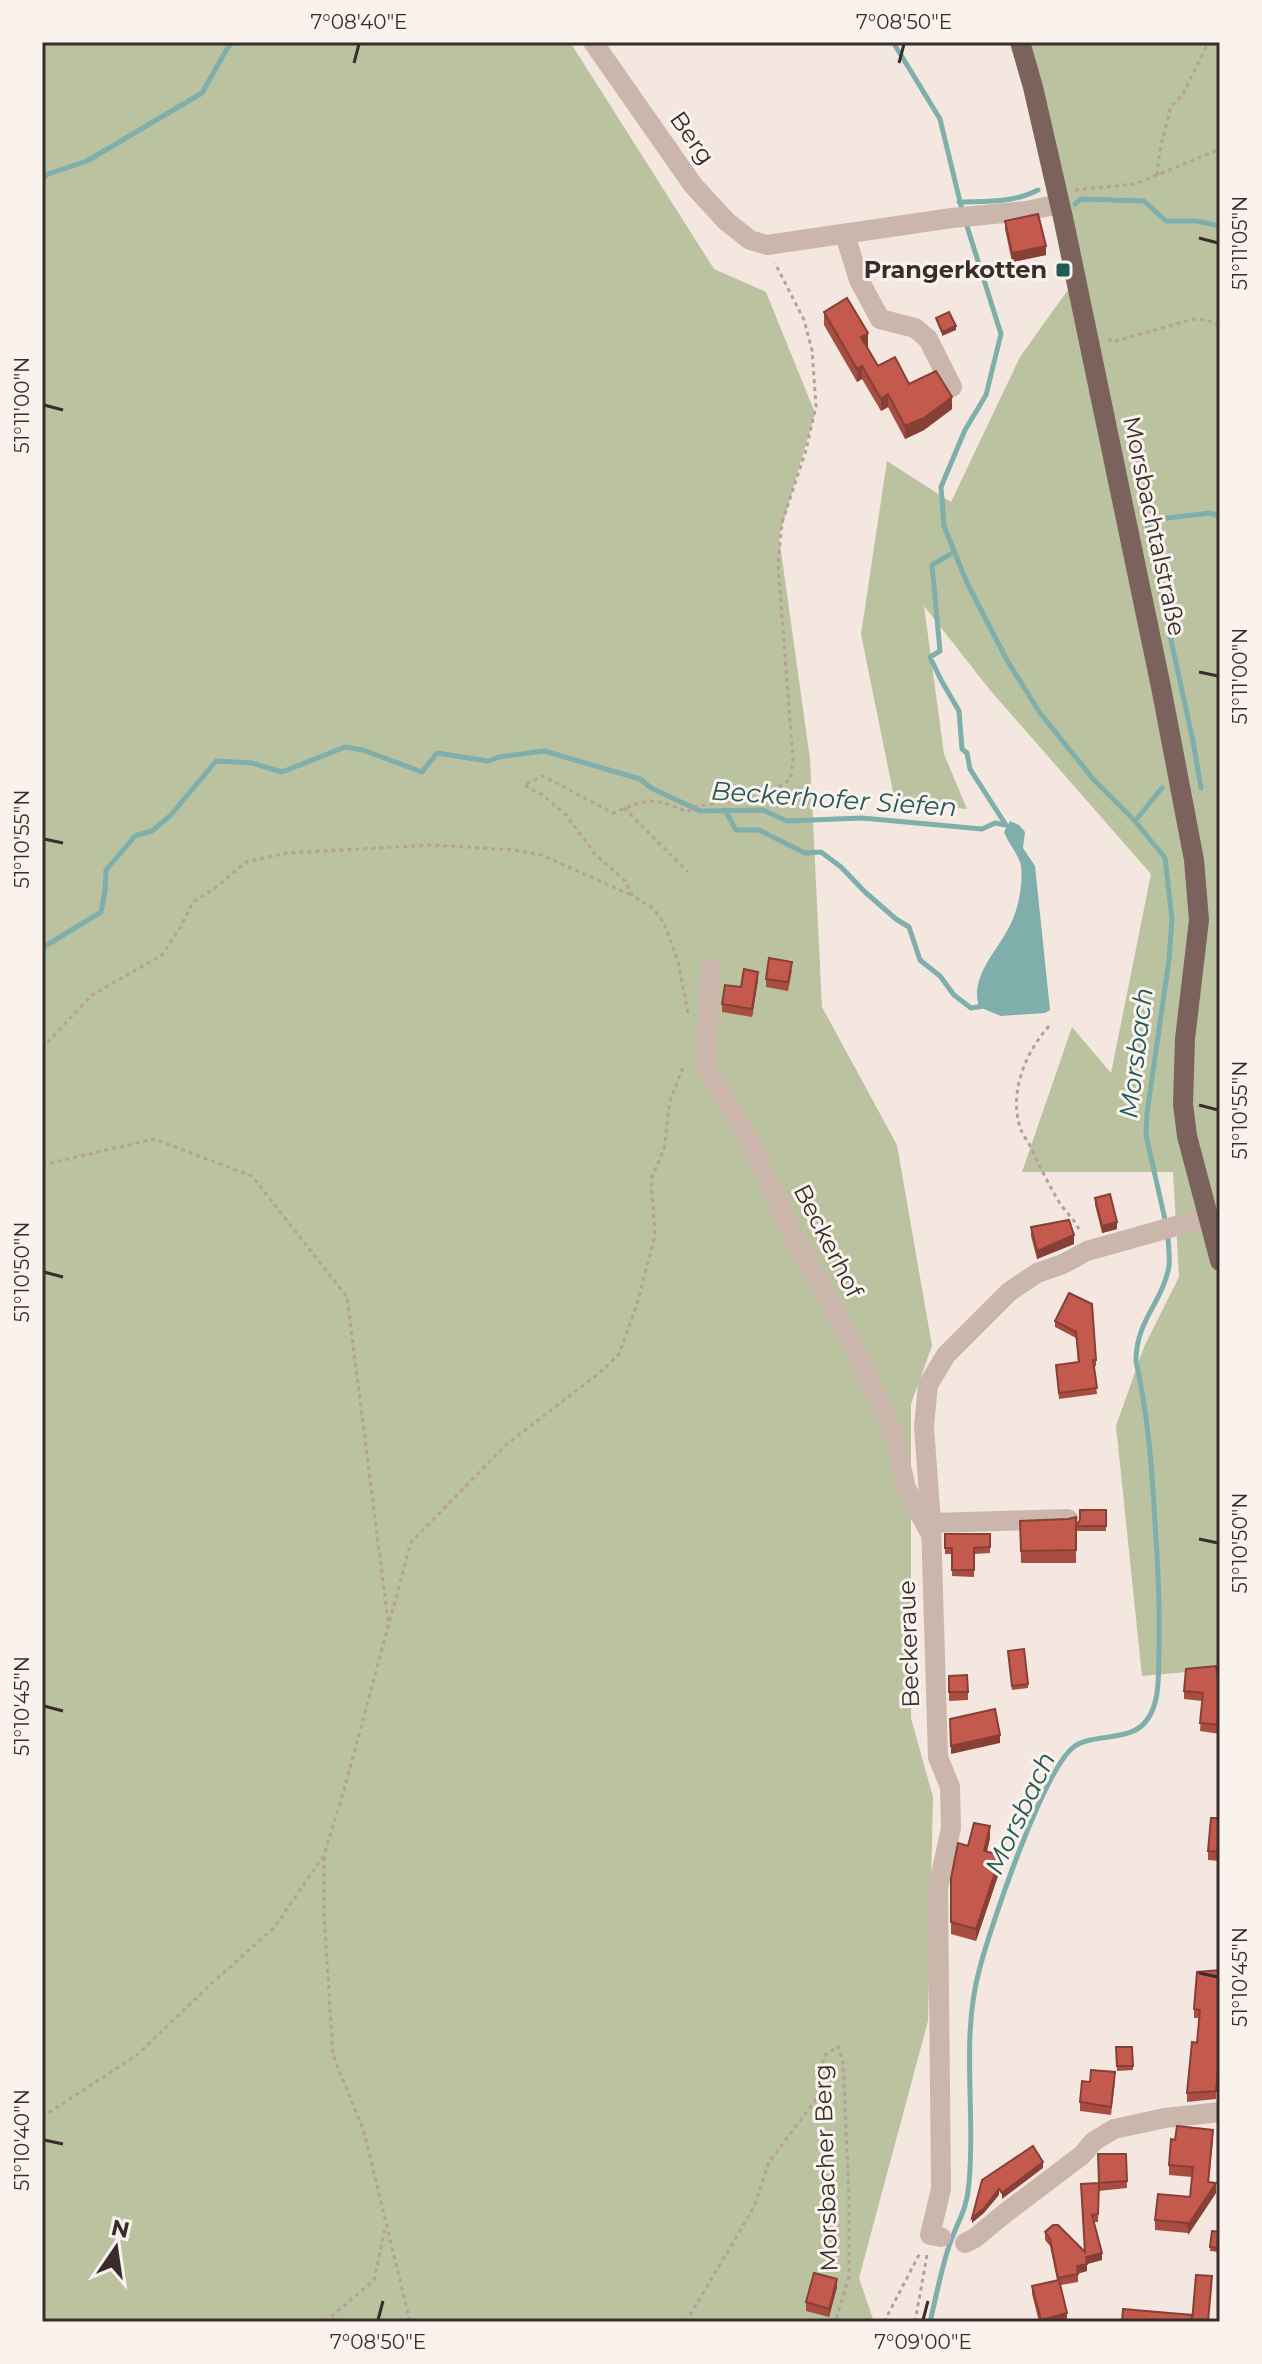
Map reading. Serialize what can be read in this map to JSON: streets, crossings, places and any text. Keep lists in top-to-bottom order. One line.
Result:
{"streets":{"main road":["Morsbachtalstraße"],"street":["Berg","Beckerhof","Beckeraue"],"path":["Morsbacher Berg"]},"crossings":[["Morsbachtalstraße","Beckeraue"],["Beckerhof","Beckeraue"]],"water":["Beckerhofer Siefen","Morsbach"],"places":{"transit":["Prangerkotten"]},"north":"top","coordinates":["7°08'40\"E","7°08'50\"E","51°11'05\"N","51°11'00\"N","51°10'55\"N","51°10'50\"N","51°10'45\"N","51°10'40\"N","7°09'00\"E"]}
